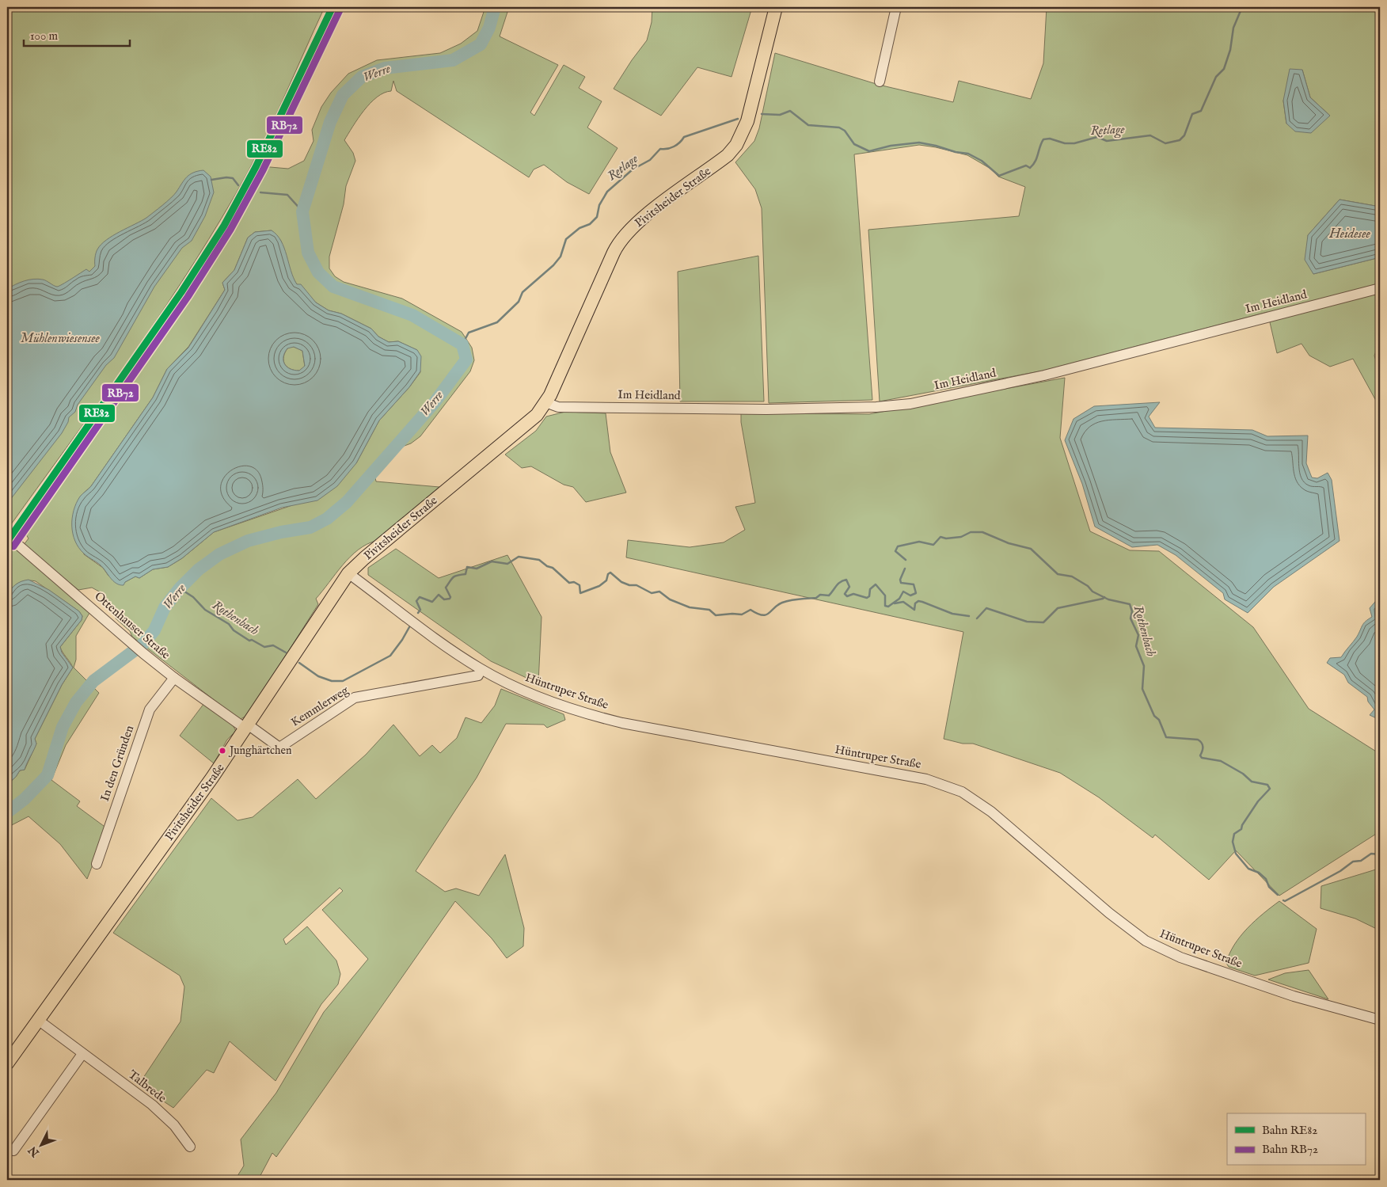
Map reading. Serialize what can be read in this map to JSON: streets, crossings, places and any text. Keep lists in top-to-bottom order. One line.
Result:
{"streets":{"main road":["Pivitsheider Straße"],"street":["Im Heidland","Ottenhauser Straße","Hüntruper Straße","Kemmlerweg","In den Gründen","Talbrede"]},"crossings":[["Pivitsheider Straße","Im Heidland"],["Pivitsheider Straße","Ottenhauser Straße"],["Pivitsheider Straße","Hüntruper Straße"],["Pivitsheider Straße","Kemmlerweg"],["Pivitsheider Straße","Talbrede"],["Ottenhauser Straße","Kemmlerweg"],["Ottenhauser Straße","In den Gründen"],["Hüntruper Straße","Kemmlerweg"]],"water":["Werre","Retlage","Heidesee","Mühlenwiesensee","Rothenbach"],"places":["Junghärtchen"],"lines":["rail line RE82","rail line RB72"],"legend":["Bahn RE82","Bahn RB72"],"scale_bar":"100 m","north":"bottom left"}
